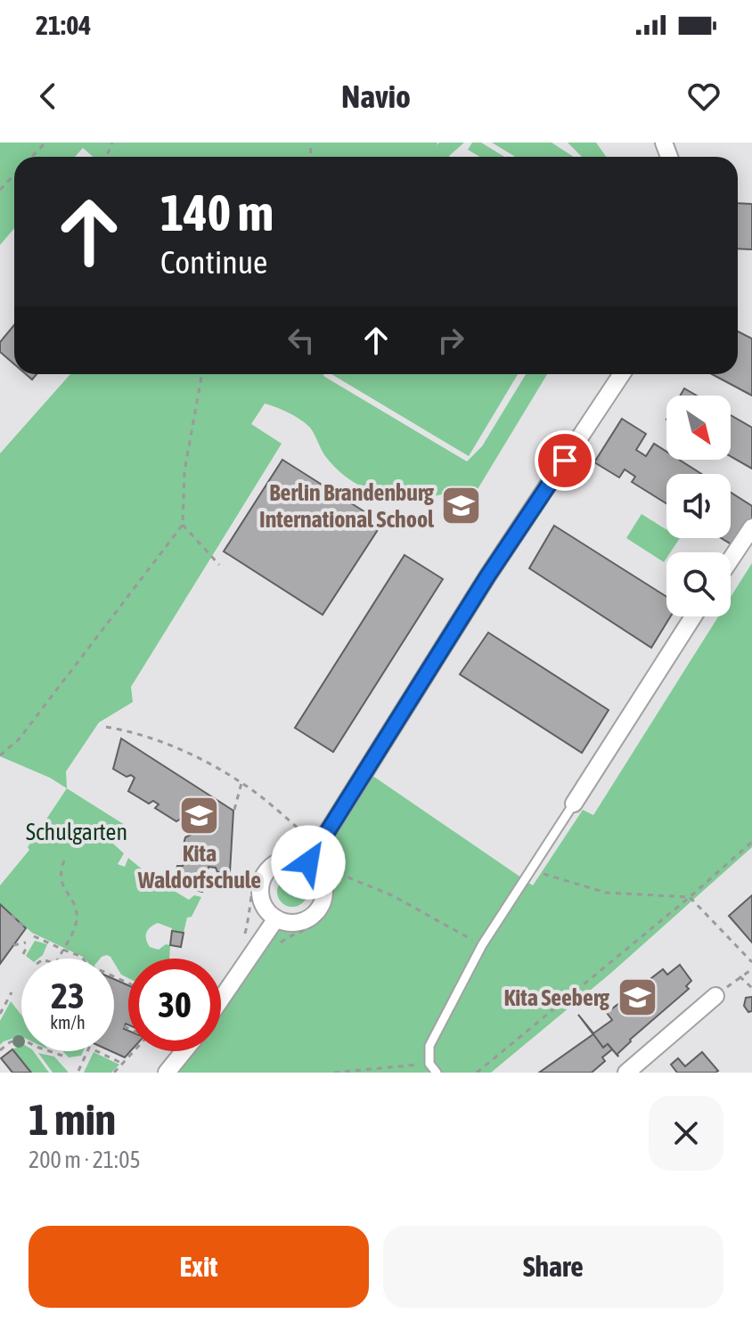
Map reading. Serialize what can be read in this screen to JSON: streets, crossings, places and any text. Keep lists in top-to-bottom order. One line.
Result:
{"parks":["Schulgarten"],"places":{"school or university":["Berlin Brandenburg International School","Kita Waldorfschule","Kita Seeberg"]},"north":"bottom right","page":{"status":"21:04","header":"Navio","turn":["140 m","Continue"],"speed":"23 km/h","limit":"30","heading":["1 min","200 m · 21:05"],"buttons":["Exit","Share"]}}
